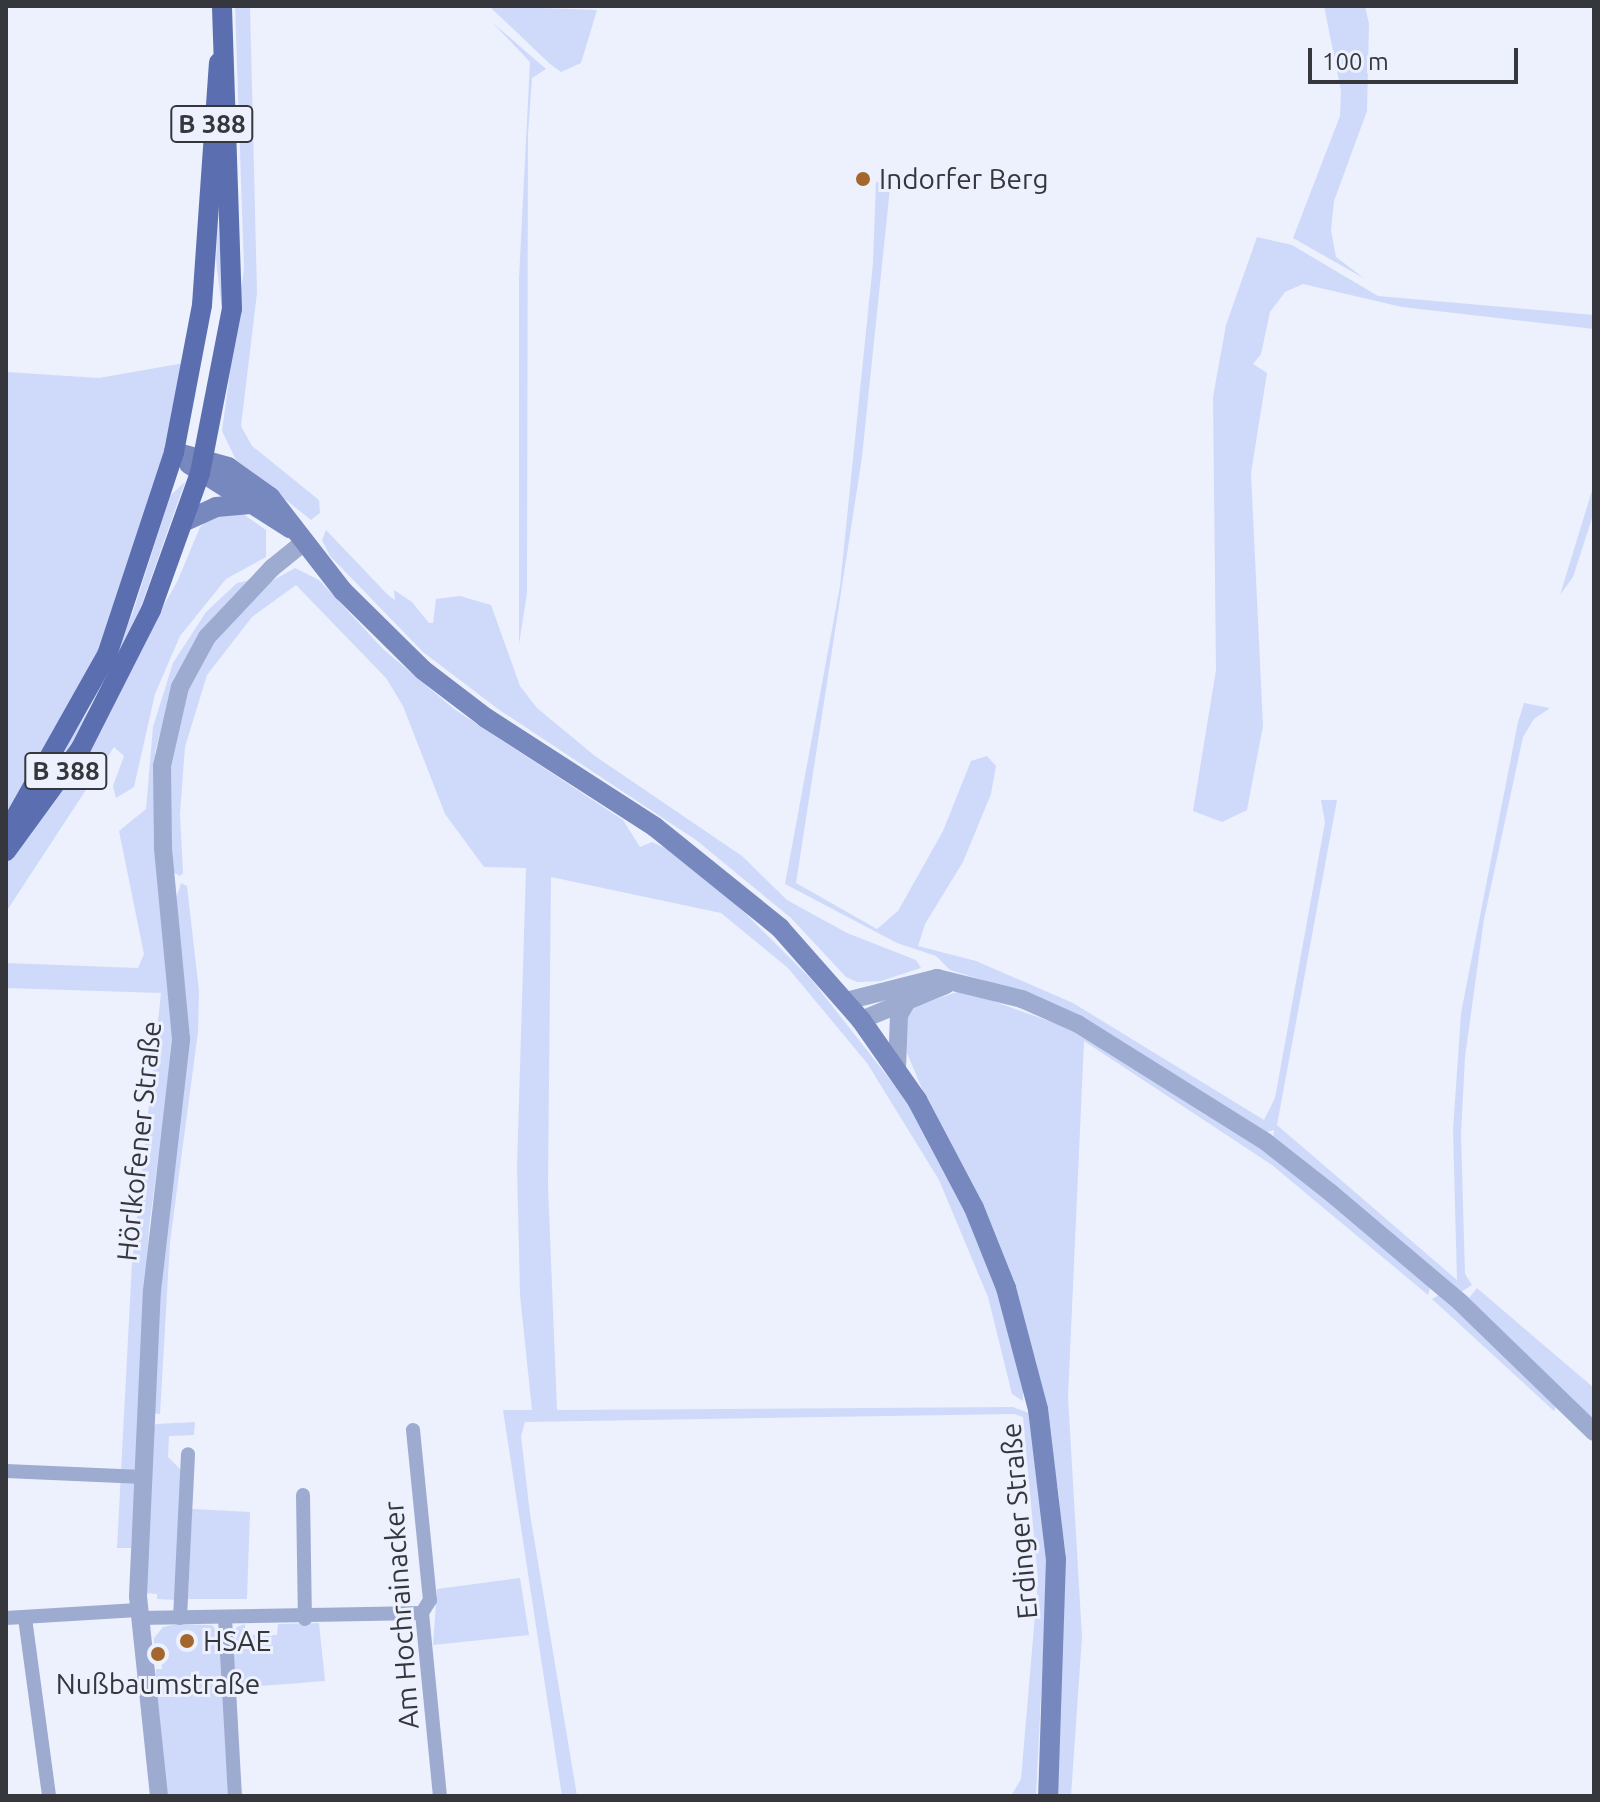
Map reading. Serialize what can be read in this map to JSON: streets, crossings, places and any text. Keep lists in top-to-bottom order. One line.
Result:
{"streets":{"main road":["B 388","Erdinger Straße"],"street":["Hörlkofener Straße","Am Hochrainacker"]},"crossings":[["B 388","Erdinger Straße"],["Hörlkofener Straße","Erdinger Straße"]],"places":["Indorfer Berg","HSAE","Nußbaumstraße"],"scale_bar":"100 m"}
